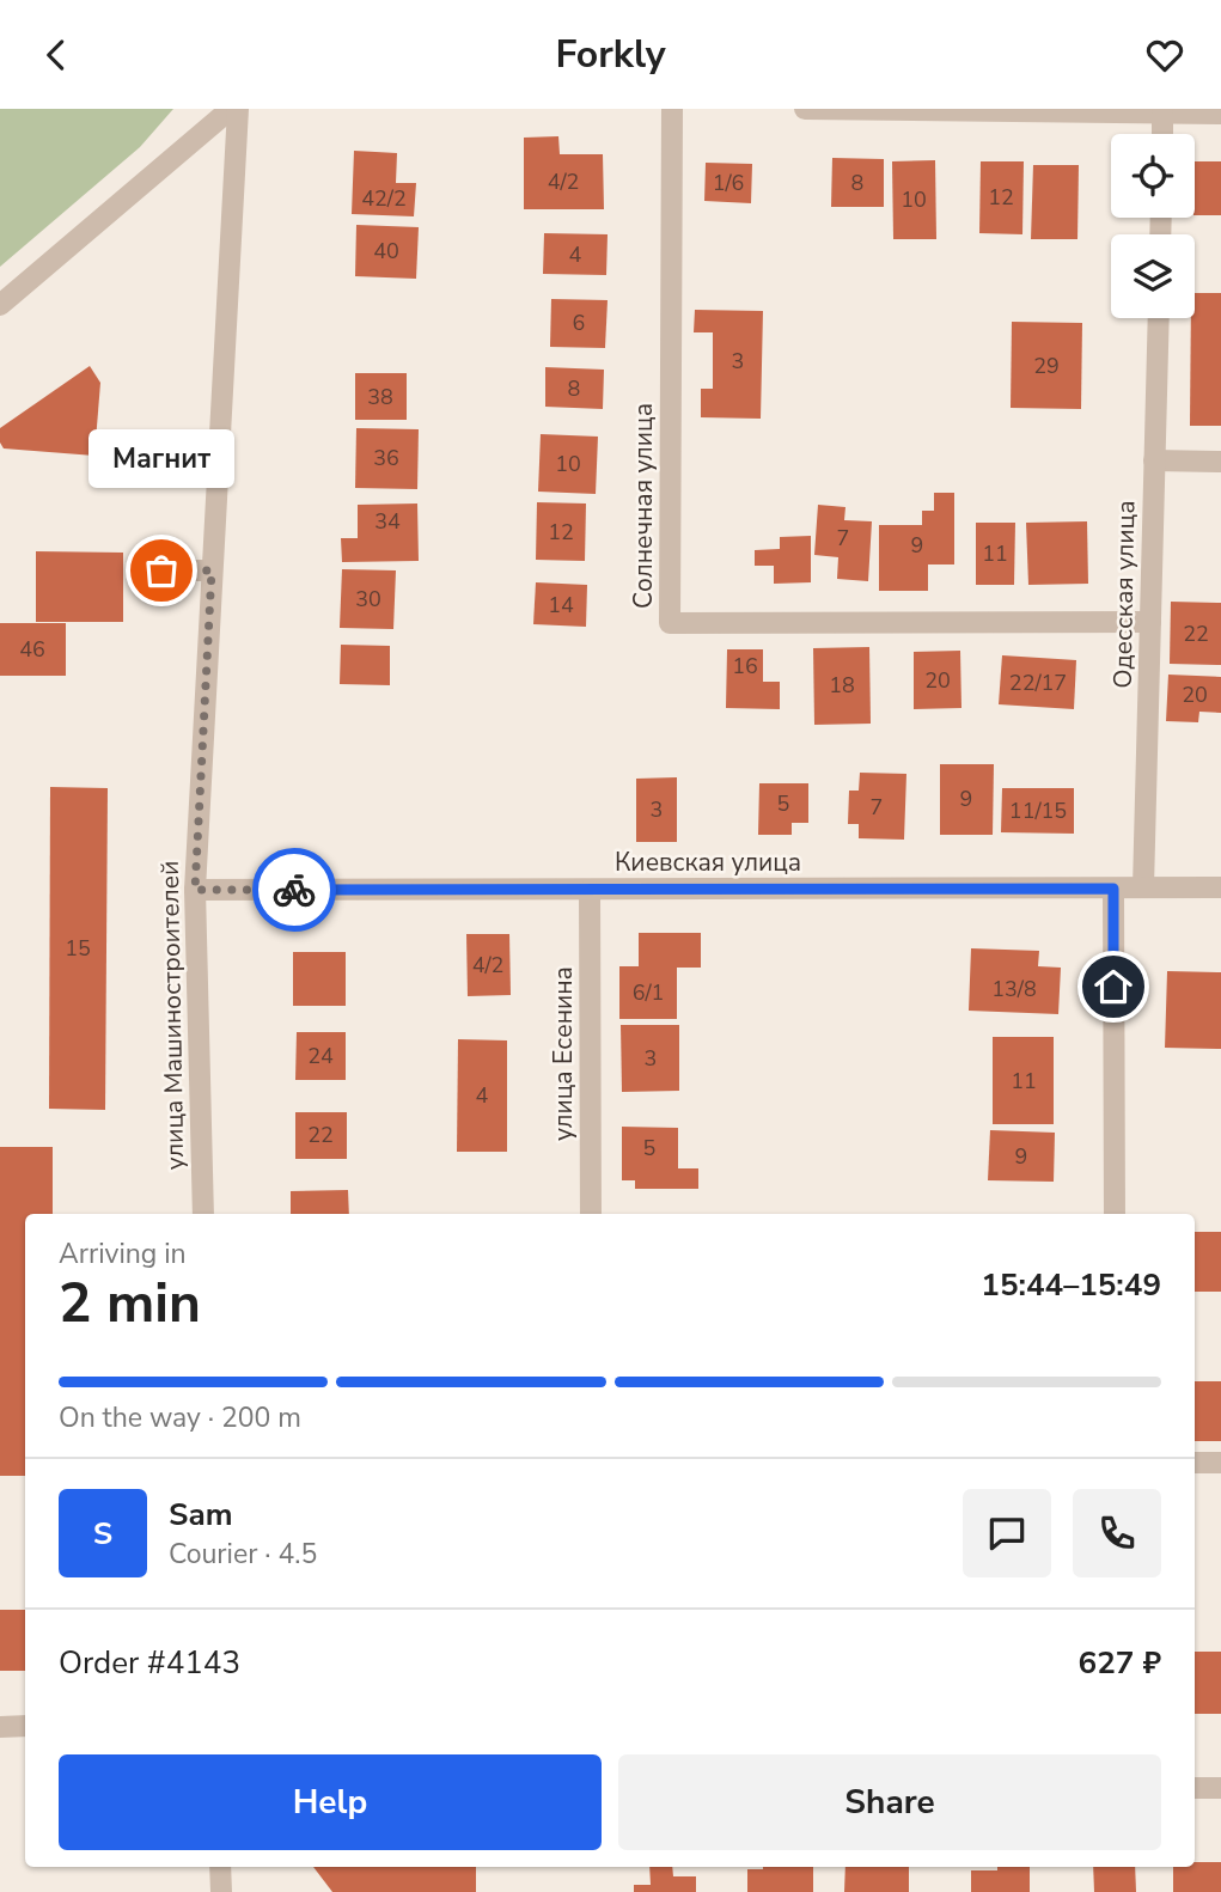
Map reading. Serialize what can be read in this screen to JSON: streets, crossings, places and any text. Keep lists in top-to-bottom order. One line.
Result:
{"streets":{"street":["Солнечная улица","Одесская улица","Киевская улица","улица Машиностроителей","улица Есенина"]},"crossings":[["Солнечная улица","Одесская улица"],["Одесская улица","Киевская улица"],["Киевская улица","улица Машиностроителей"],["Киевская улица","улица Есенина"]],"places":["Магнит"],"house_numbers":["4/2","1/6","8","12","42/2","10","40","4","6","3","29","8","38","36","10","34","12","7","9","11","30","14","22","46","16","20","22/17","18","20","9","5","7","3","11/15","15","4/2","13/8","6/1","24","3","11","4","22","5","9"],"page":{"header":"Forkly","bubble":"Магнит","heading":["2 min","Arriving in","15:44–15:49"],"panel":["Sam","Courier · 4.5","Order #4143","627 ₽"],"bar":"On the way · 200 m","round":"S","buttons":["Help","Share"]}}
